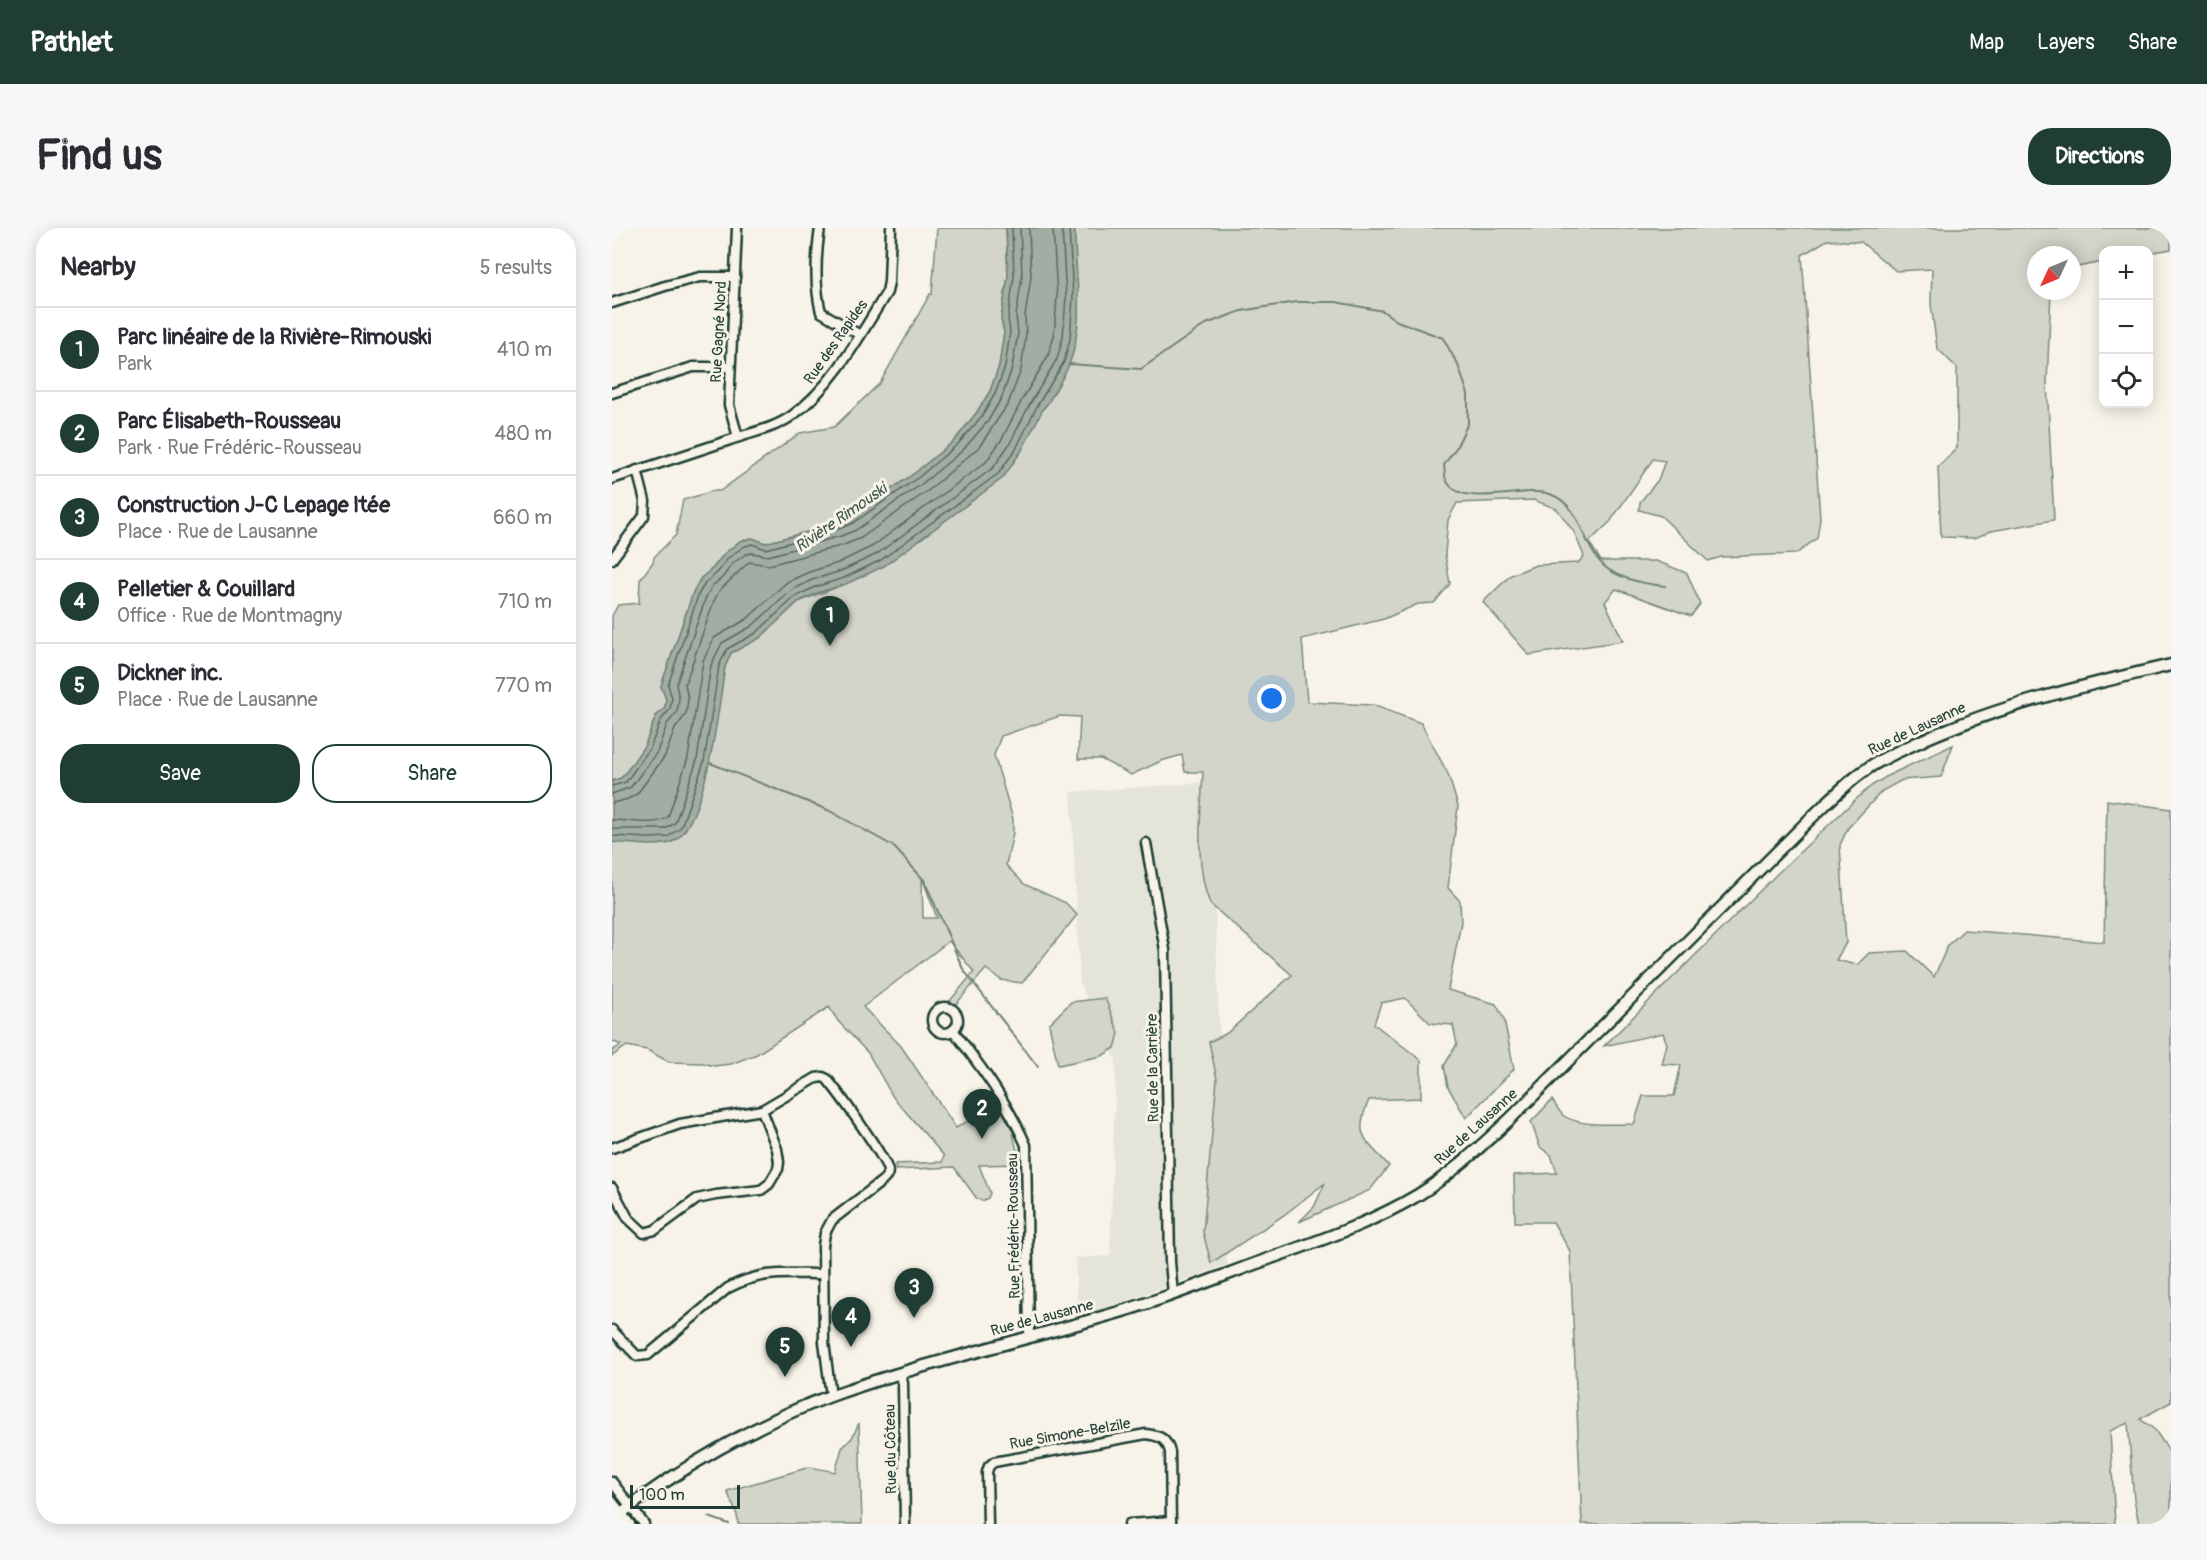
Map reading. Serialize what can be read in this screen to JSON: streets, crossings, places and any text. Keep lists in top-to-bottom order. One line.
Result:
{"streets":{"street":["Rue Gagné Nord","Rue des Rapides","Rue de Lausanne","Rue de la Carrière","Rue Frédéric-Rousseau","Rue Simone-Belzile","Rue du Côteau"]},"crossings":[["Rue Gagné Nord","Rue des Rapides"],["Rue de Lausanne","Rue de la Carrière"],["Rue de Lausanne","Rue Frédéric-Rousseau"],["Rue de Lausanne","Rue du Côteau"]],"water":["Rivière Rimouski"],"scale_bar":"100 m","north":"bottom left","page":{"header":"Pathlet","nav":["Map","Layers","Share"],"buttons":["Directions",["Save","Share"]],"title":"Find us","heading":["Nearby","5 results"],"map_buttons":["+","−"],"list":[{"mark":"1","name":"Parc linéaire de la Rivière-Rimouski","note":"Park","value":"410 m"},{"mark":"2","name":"Parc Élisabeth-Rousseau","note":"Park · Rue Frédéric-Rousseau","value":"480 m"},{"mark":"3","name":"Construction J-C Lepage ltée","note":"Place · Rue de Lausanne","value":"660 m"},{"mark":"4","name":"Pelletier & Couillard","note":"Office · Rue de Montmagny","value":"710 m"},{"mark":"5","name":"Dickner inc.","note":"Place · Rue de Lausanne","value":"770 m"}],"pins":["1","2","3","4","5"],"scale":"100 m"}}
